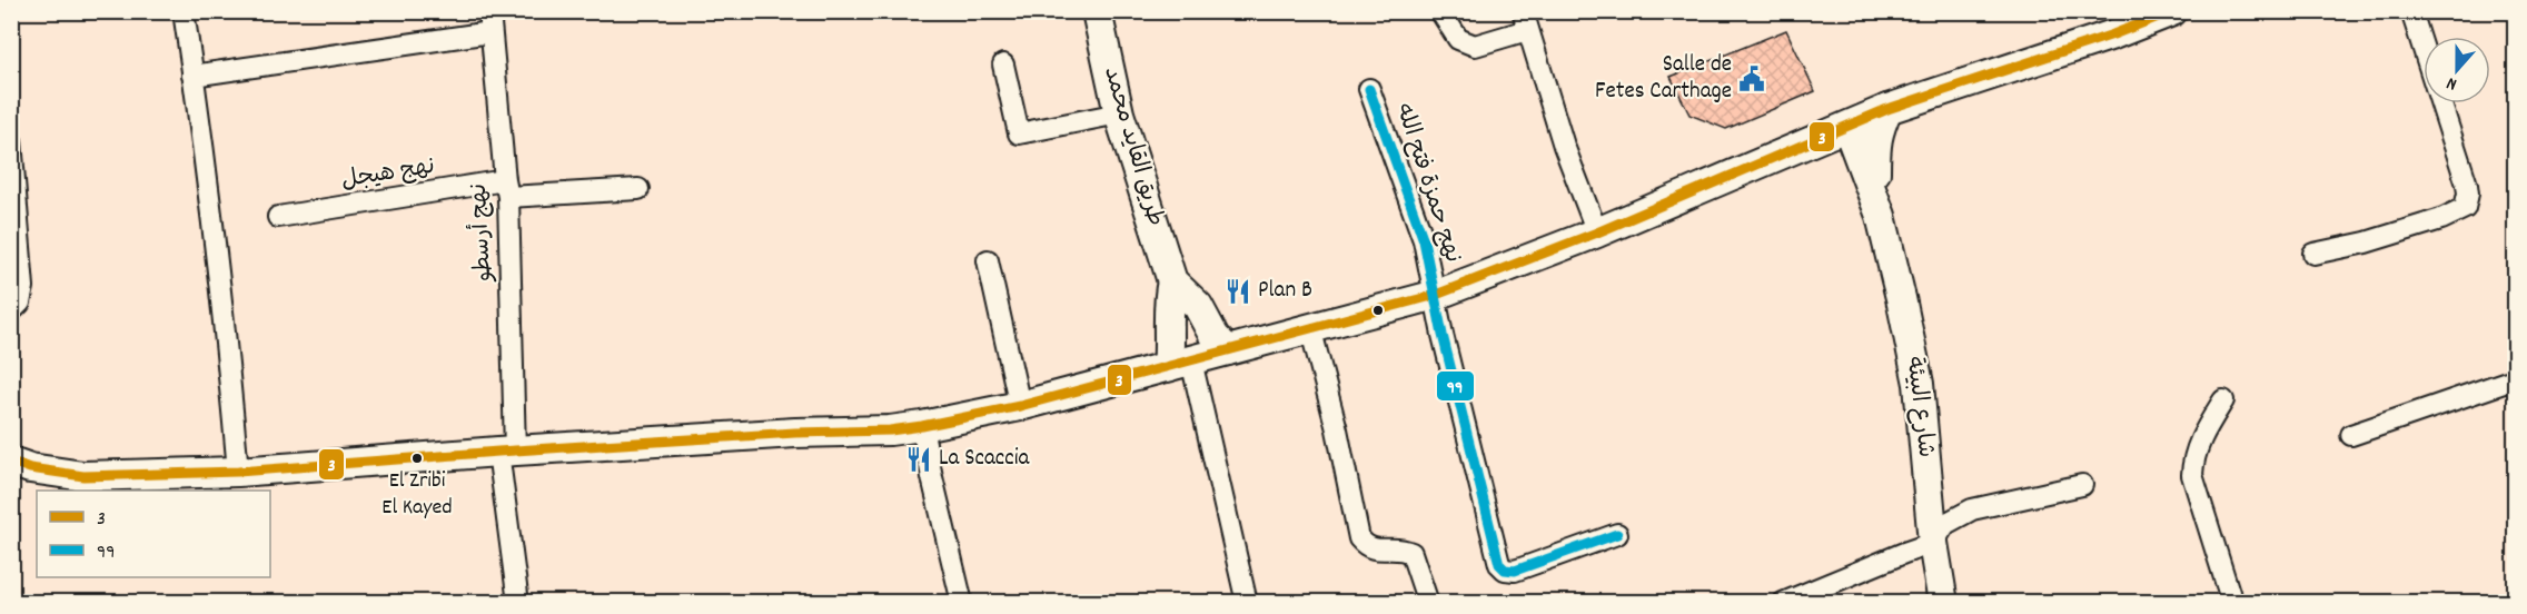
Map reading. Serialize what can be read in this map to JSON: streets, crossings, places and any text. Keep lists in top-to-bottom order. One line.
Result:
{"streets":{"street":["طريق القايد محمد","نهج هيجل","نهج حمزة فتح الله","نهج أرسطو","شارع البيئة"]},"crossings":[["نهج هيجل","نهج أرسطو"]],"places":{"public building":["Salle de Fetes Carthage"],"restaurant":["Plan B","La Scaccia"],"other":["El Zribi El Kayed"]},"lines":["transit line 3","transit line 99"],"legend":["3","99"],"north":"bottom"}
